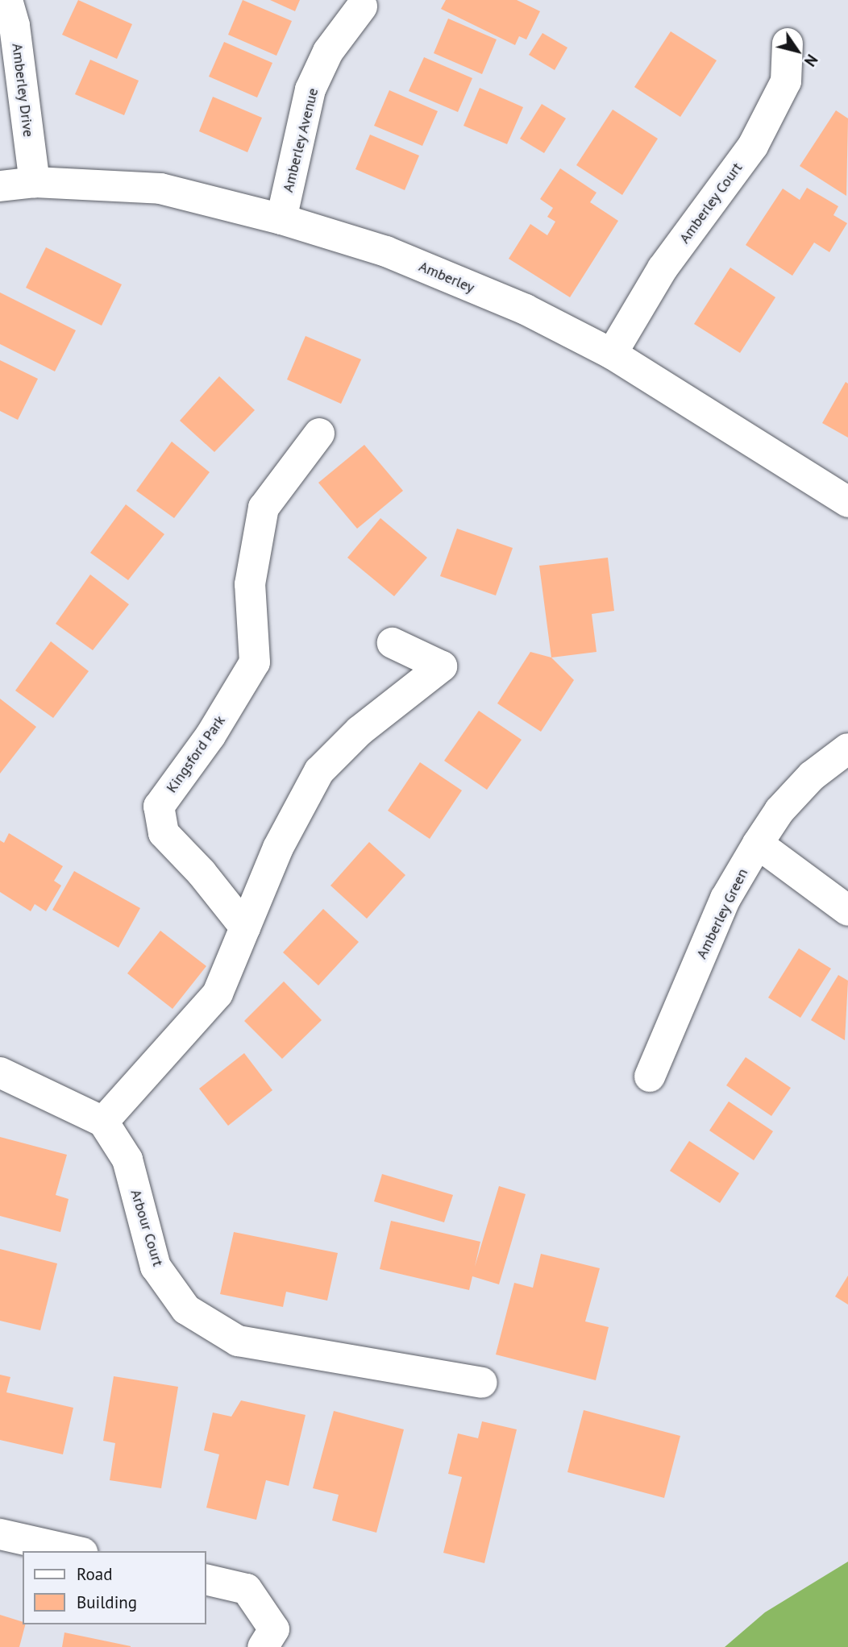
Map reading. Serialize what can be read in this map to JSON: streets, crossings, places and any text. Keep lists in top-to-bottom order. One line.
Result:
{"streets":{"street":["Amberley Drive","Amberley Avenue","Amberley Court","Amberley","Kingsford Park","Amberley Green","Arbour Court"]},"crossings":[["Amberley Drive","Amberley"],["Amberley Avenue","Amberley"],["Amberley Court","Amberley"]],"legend":["Road","Building"],"north":"bottom right"}
